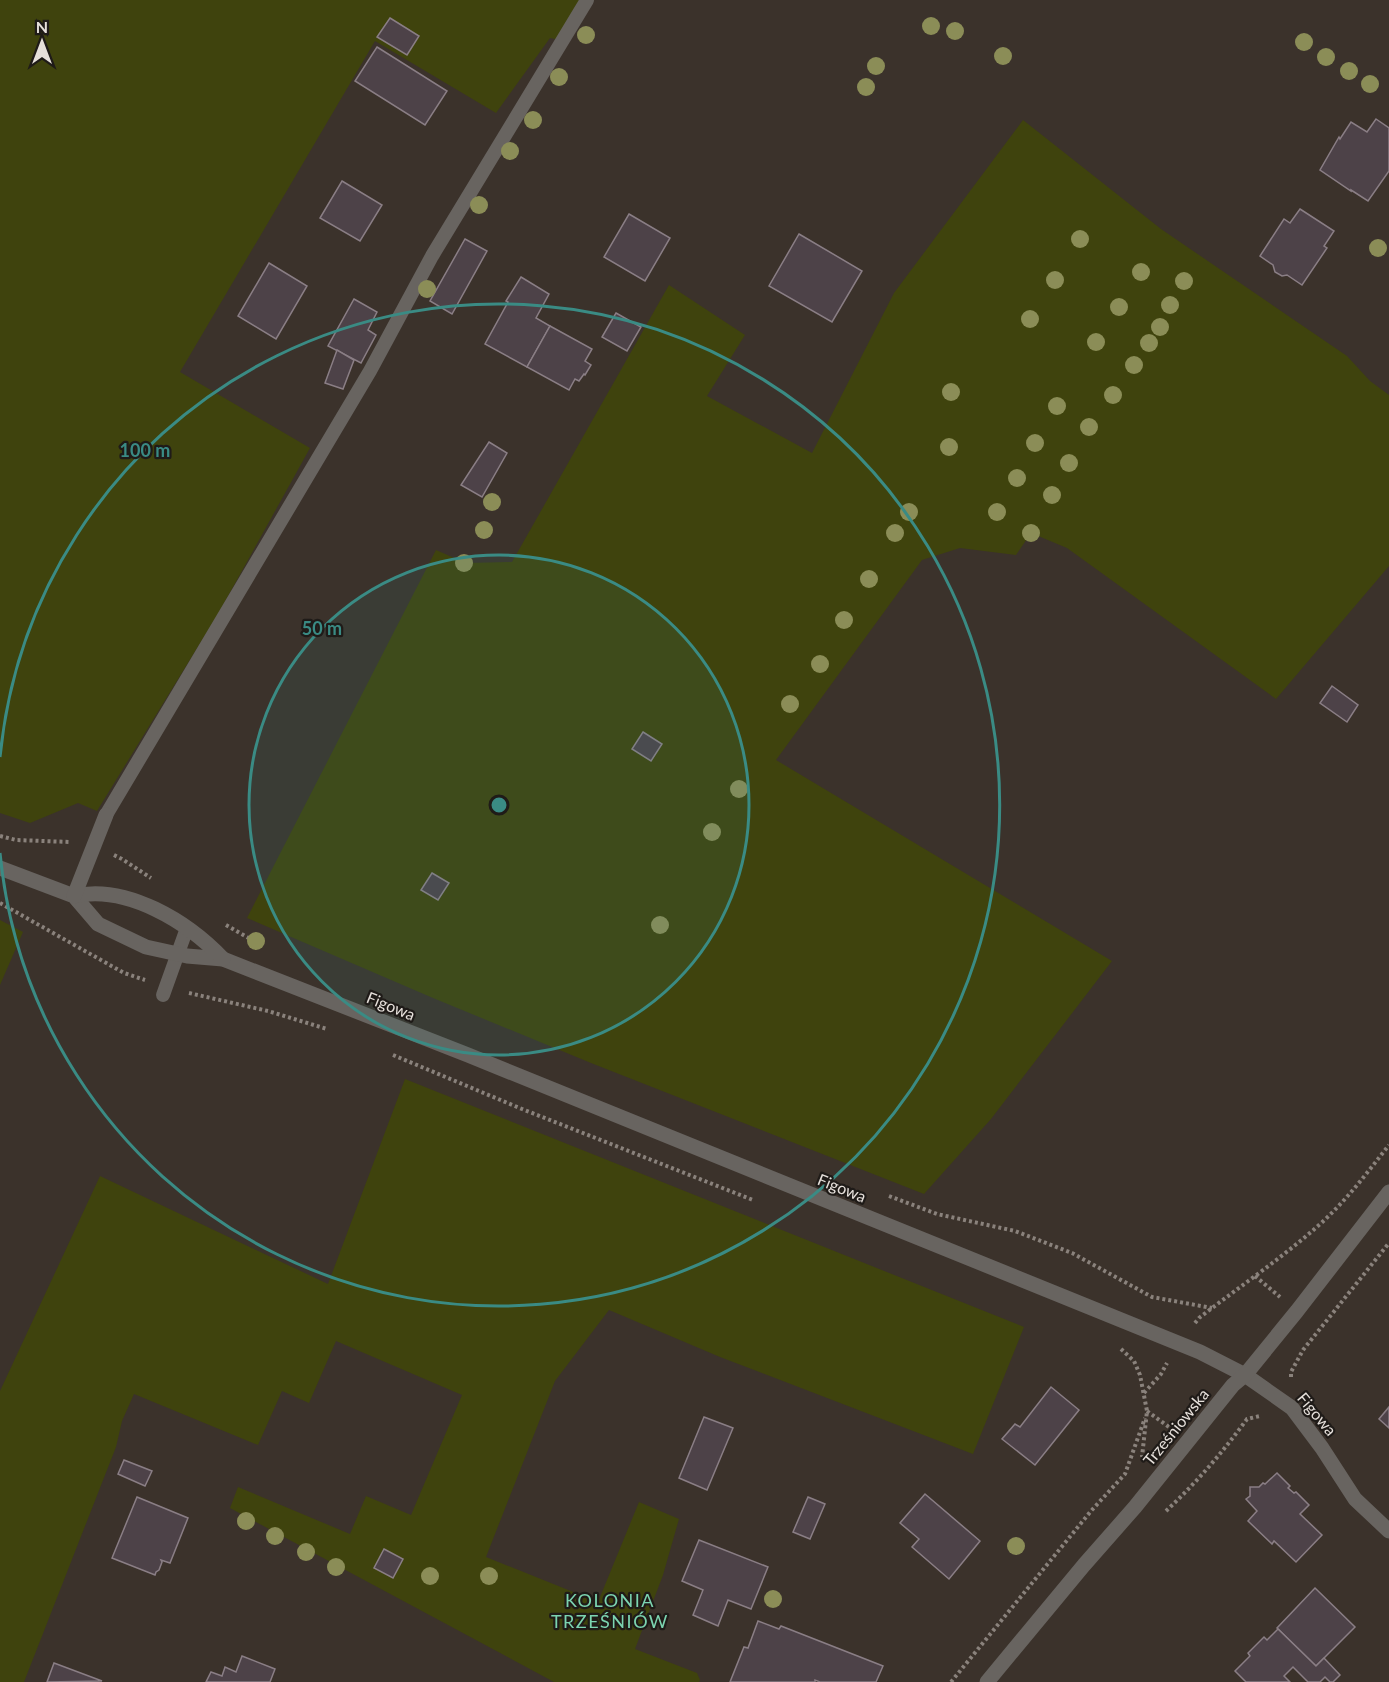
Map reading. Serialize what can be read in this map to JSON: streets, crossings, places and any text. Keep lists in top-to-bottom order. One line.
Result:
{"streets":{"street":["Figowa","Trześniowska"]},"crossings":[["Figowa","Trześniowska"]],"districts":["KOLONIA TRZEŚNIÓW"],"north":"top","rings":["100 m","50 m"]}
